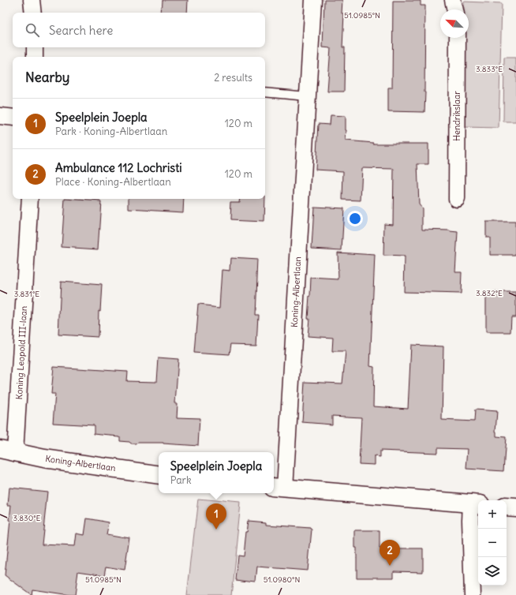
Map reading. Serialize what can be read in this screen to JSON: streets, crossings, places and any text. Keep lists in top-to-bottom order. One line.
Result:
{"streets":{"street":["Hendrikslaar","Koning-Albertlaan","Koning Leopold III-laan"]},"crossings":[["Koning-Albertlaan","Koning Leopold III-laan"]],"north":"top left","page":{"search":"Search here","heading":["Nearby","2 results"],"list":[{"mark":"1","name":"Speelplein Joepla","note":"Park · Koning-Albertlaan","value":"120 m"},{"mark":"2","name":"Ambulance 112 Lochristi","note":"Place · Koning-Albertlaan","value":"120 m"}],"popup":["Speelplein Joepla","Park"],"map_buttons":["+","−"],"pins":["1","2"]},"coordinates":["51.0985°N","3.833°E","3.832°E","3.831°E","3.830°E","51.0980°N"]}
